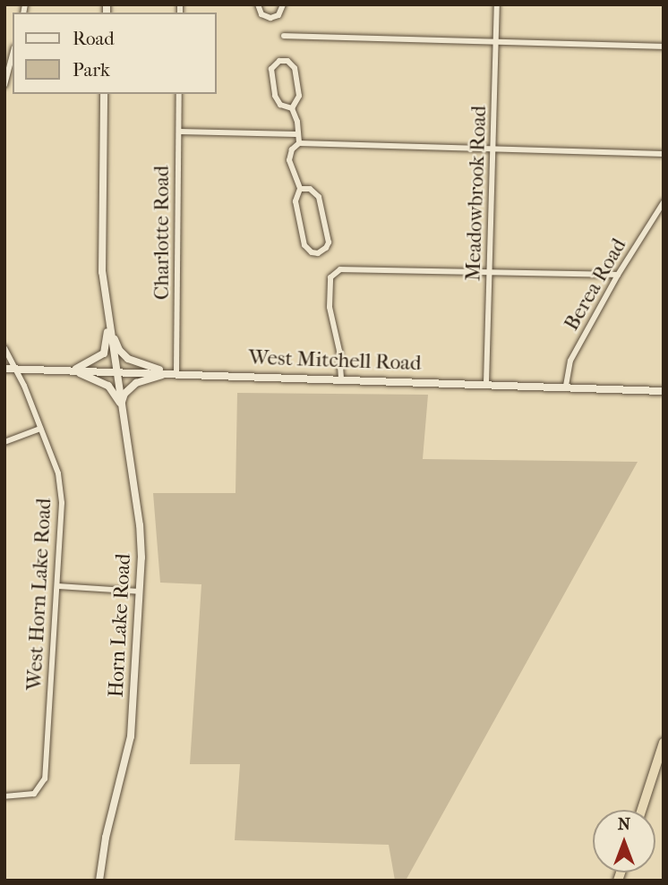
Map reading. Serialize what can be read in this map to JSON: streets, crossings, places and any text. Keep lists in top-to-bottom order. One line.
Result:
{"streets":{"main road":["West Mitchell Road","Horn Lake Road"],"street":["Meadowbrook Road","Charlotte Road","Berea Road","West Horn Lake Road"]},"crossings":[["Meadowbrook Road","West Mitchell Road"],["Charlotte Road","West Mitchell Road"],["Berea Road","West Mitchell Road"],["West Mitchell Road","West Horn Lake Road"],["West Mitchell Road","Horn Lake Road"]],"legend":["Road","Park"],"north":"top"}
